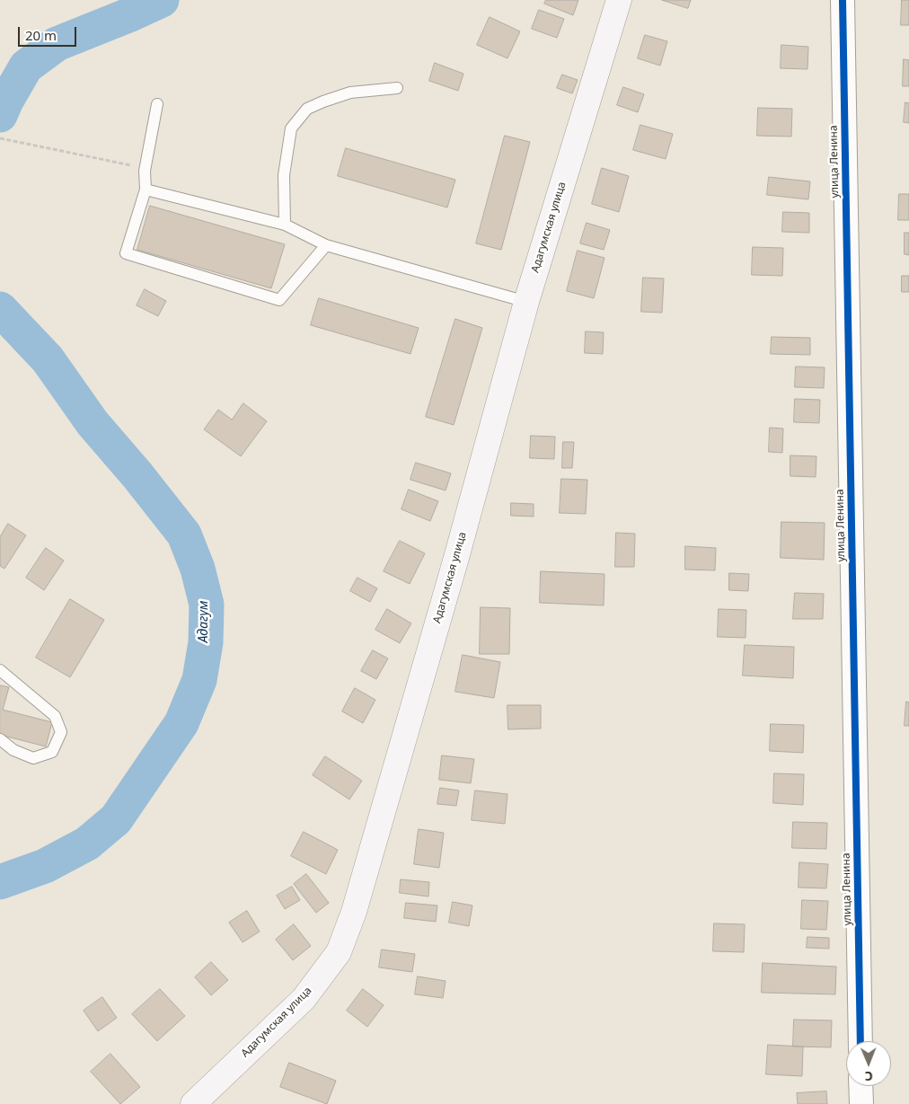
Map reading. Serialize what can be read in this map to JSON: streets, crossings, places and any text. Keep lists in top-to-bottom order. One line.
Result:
{"streets":{"main road":["Адагумская улица"],"street":["улица Ленина"]},"water":["Адагум"],"scale_bar":"20 m","north":"bottom"}
